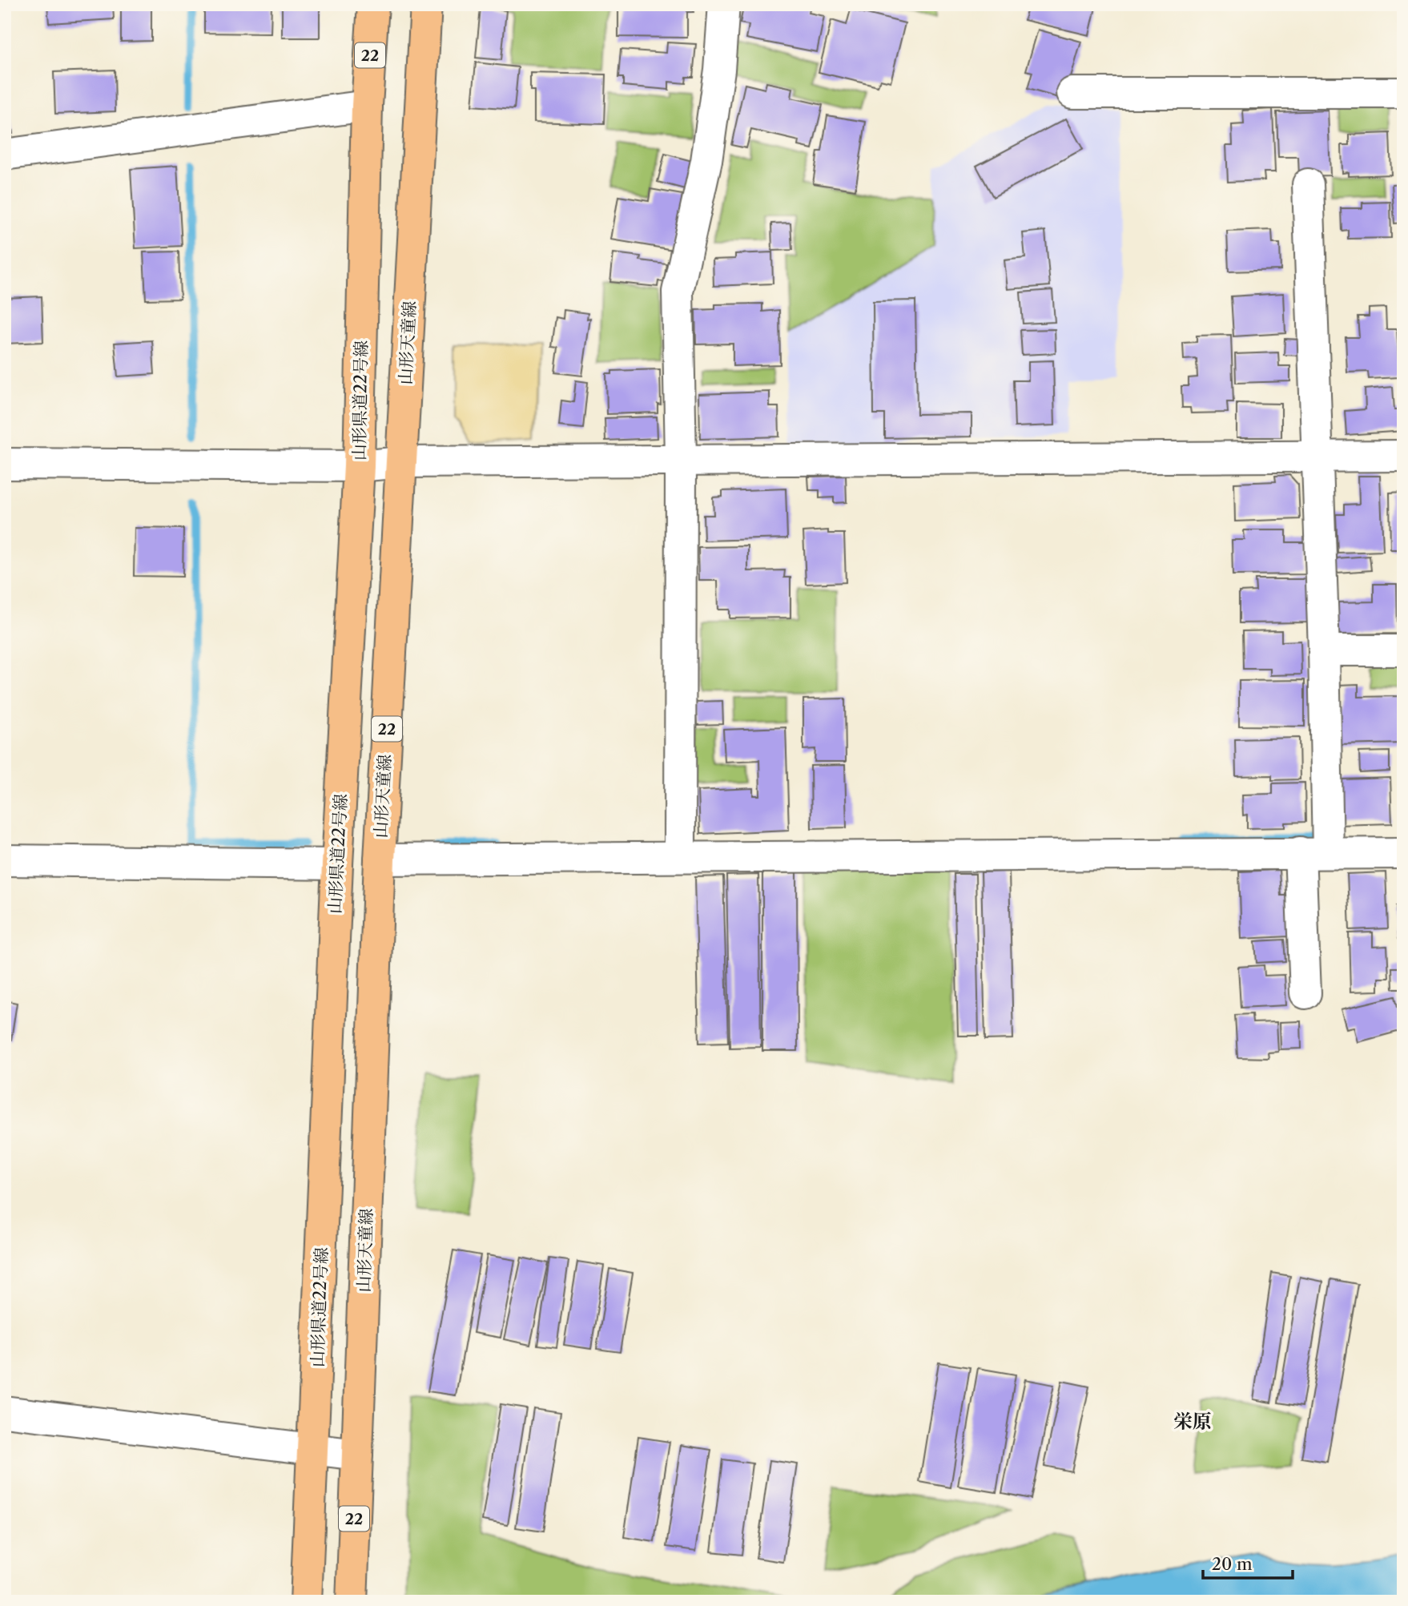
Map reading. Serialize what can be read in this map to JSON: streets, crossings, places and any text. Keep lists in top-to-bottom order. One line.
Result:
{"streets":{"main road":["22","山形天童線","山形県道22号線"]},"crossings":[["22","山形天童線"],["22","山形県道22号線"]],"districts":["栄原"],"scale_bar":"20 m"}
